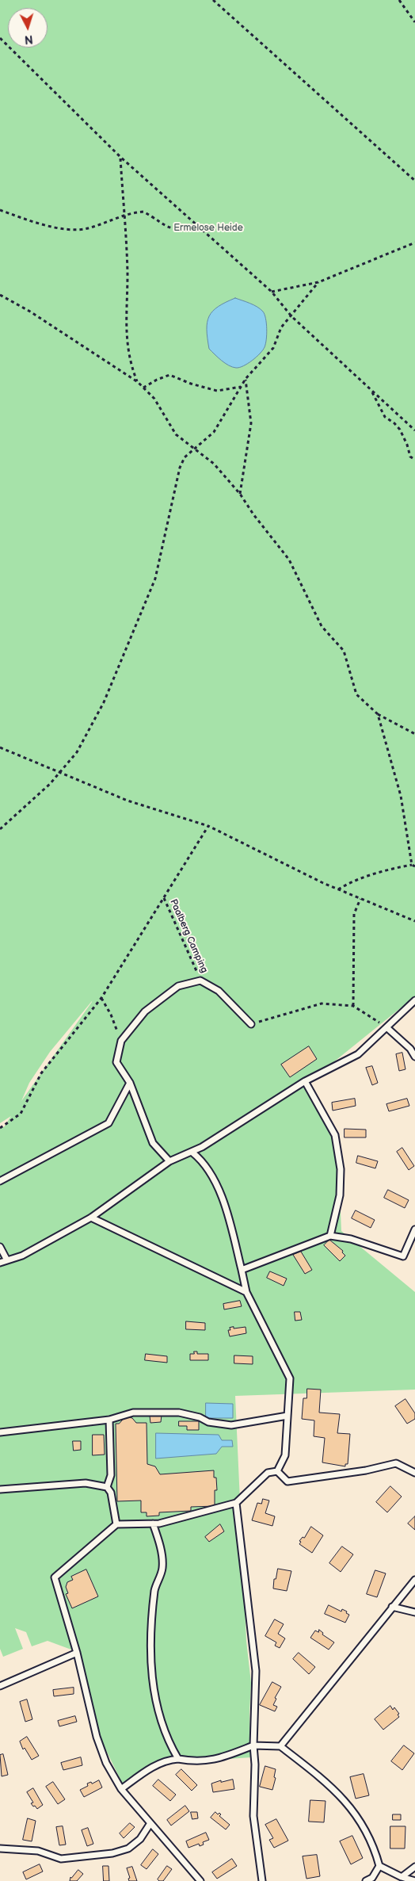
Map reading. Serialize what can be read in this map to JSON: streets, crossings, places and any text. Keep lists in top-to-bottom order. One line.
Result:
{"streets":{"path":["Paalberg Camping"]},"parks":["Ermelose Heide"],"north":"bottom"}
